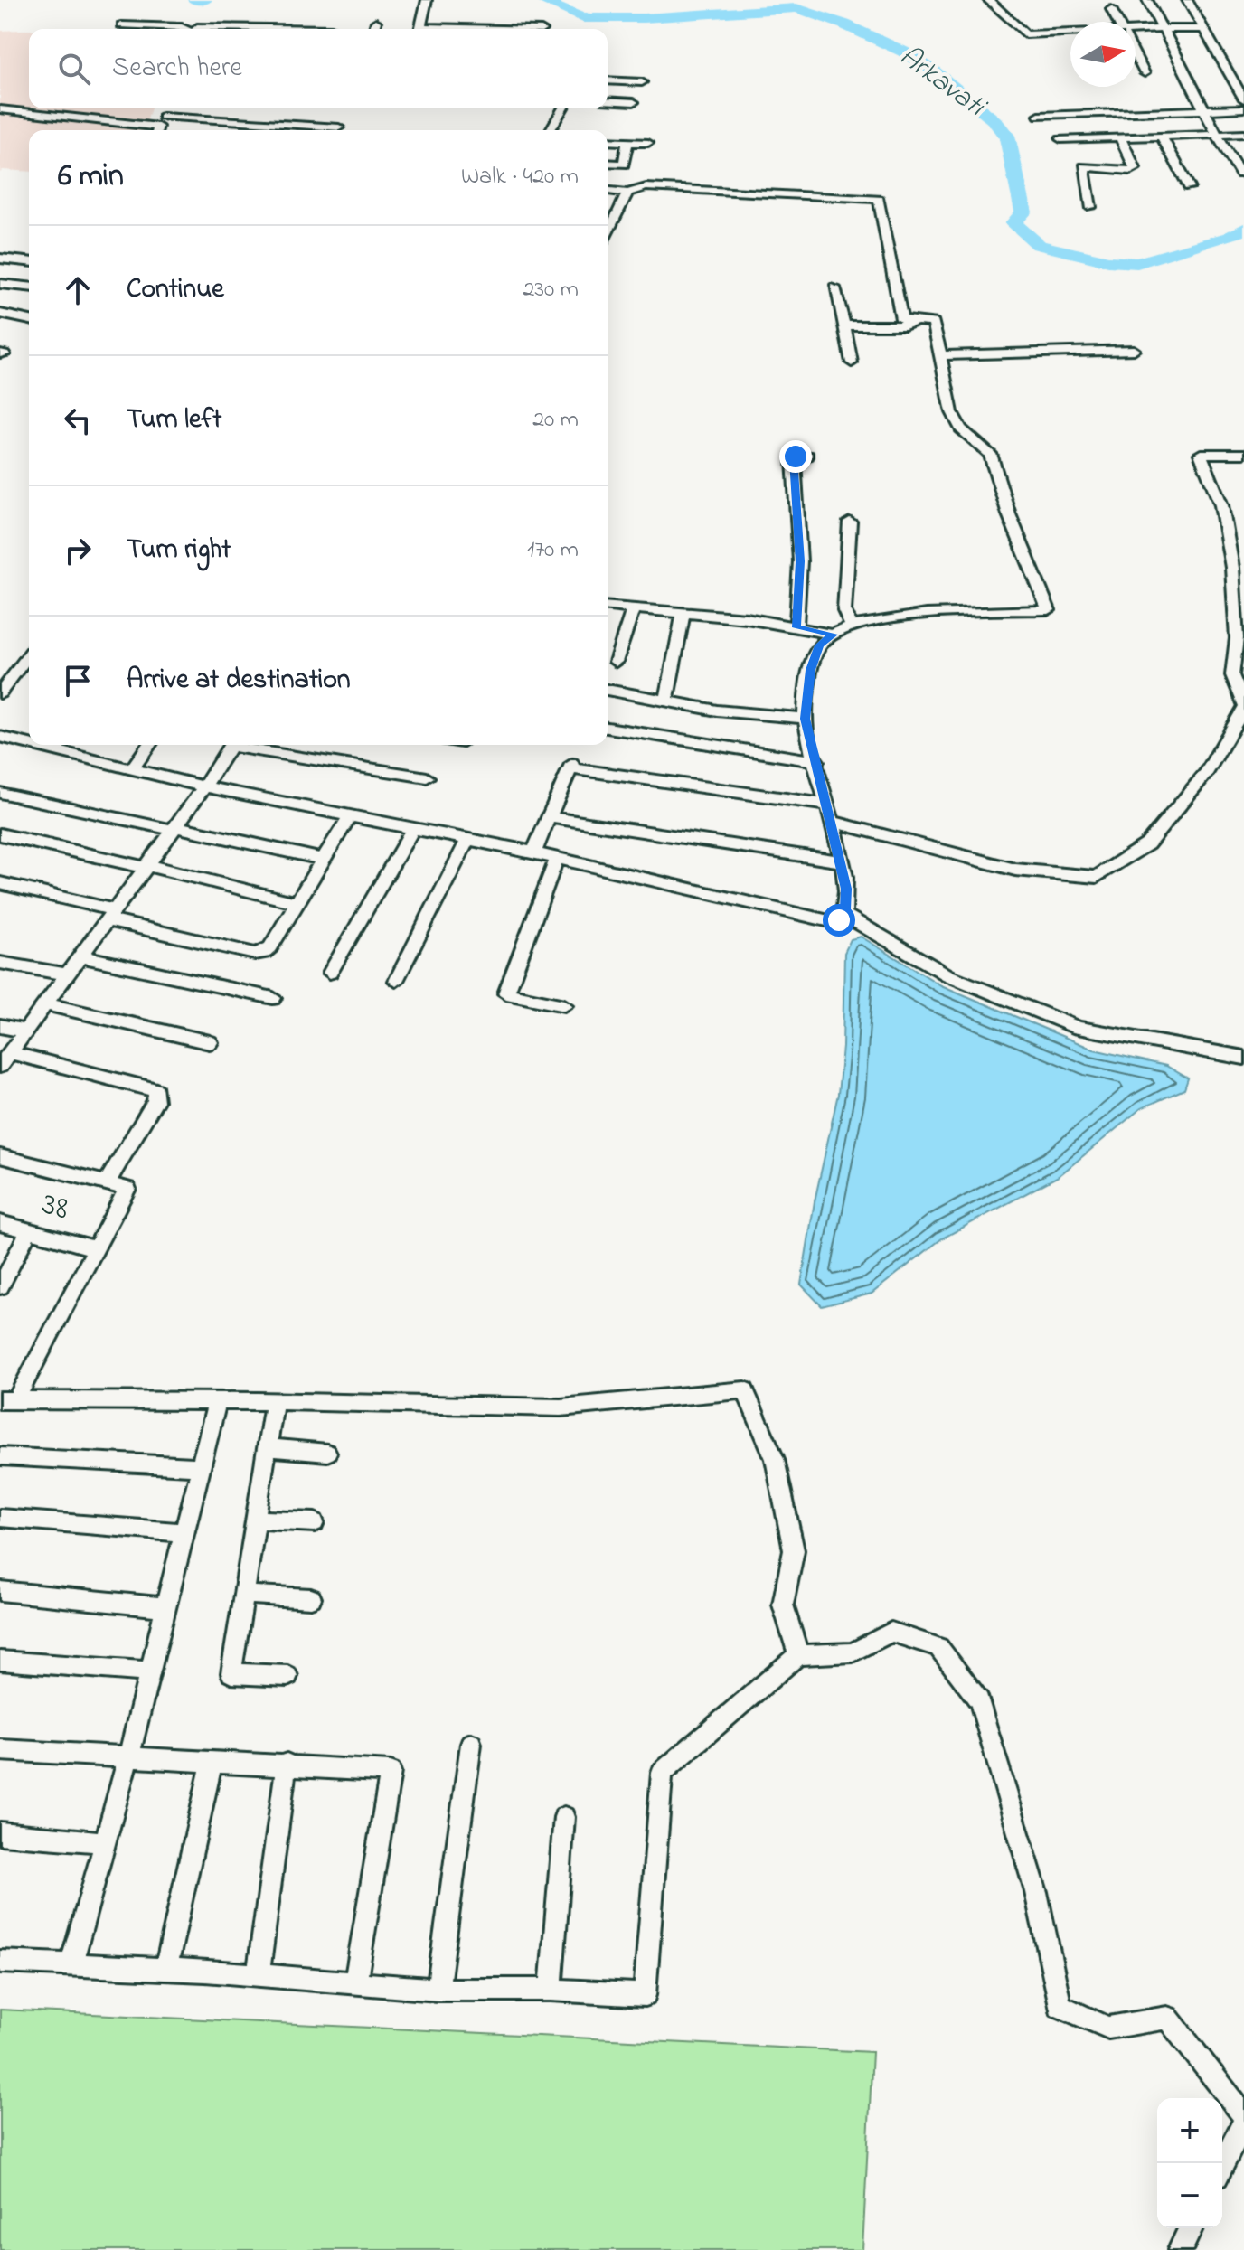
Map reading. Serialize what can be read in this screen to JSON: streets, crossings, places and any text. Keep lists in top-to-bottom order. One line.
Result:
{"streets":{"street":["38"]},"water":["Arkavati"],"north":"right","page":{"search":"Search here","heading":["6 min","Walk · 420 m"],"list":[["Continue","230 m"],["Turn left","20 m"],["Turn right","170 m"],"Arrive at destination"],"map_buttons":["+","−"]}}
